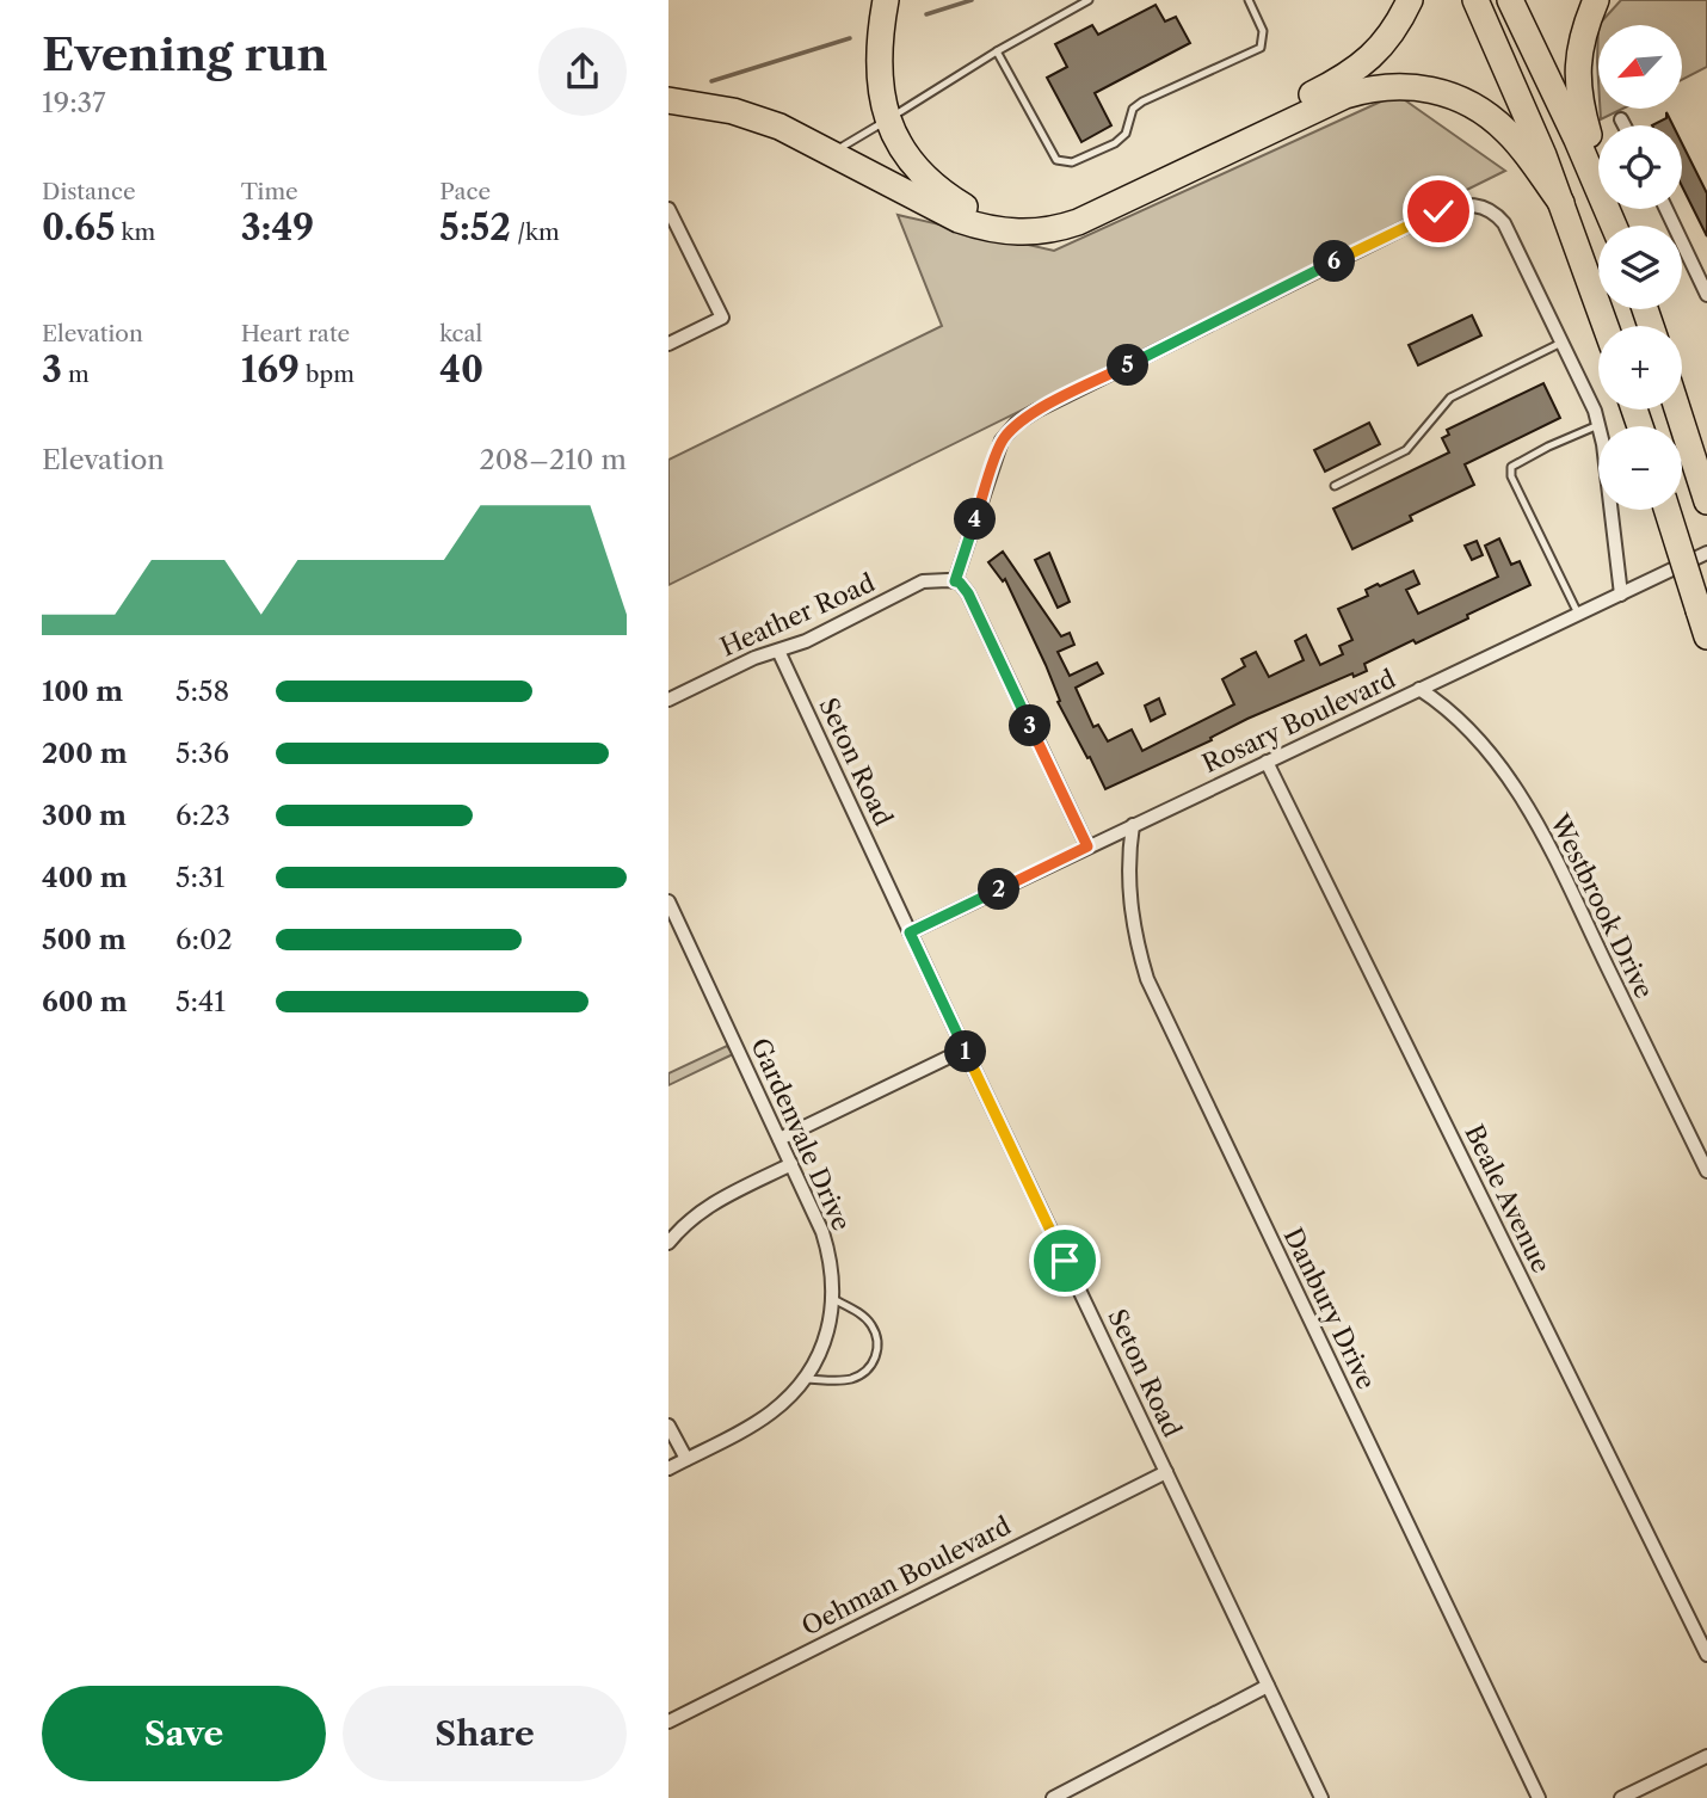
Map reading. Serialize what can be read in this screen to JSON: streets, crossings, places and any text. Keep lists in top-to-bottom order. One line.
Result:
{"streets":{"street":["Heather Road","Rosary Boulevard","Seton Road","Westbrook Drive","Gardenvale Drive","Beale Avenue","Danbury Drive","Oehman Boulevard"]},"crossings":[["Heather Road","Seton Road"],["Rosary Boulevard","Seton Road"],["Rosary Boulevard","Westbrook Drive"],["Rosary Boulevard","Beale Avenue"],["Rosary Boulevard","Danbury Drive"],["Seton Road","Oehman Boulevard"]],"north":"bottom left","page":{"heading":["Evening run","19:37"],"map_buttons":["+","−"],"stats":[["Distance","0.65 km"],["Time","3:49"],["Pace","5:52 /km"],["Elevation","3 m"],["Heart rate","169 bpm"],["kcal","40"]],"pins":["6","5","4","3","2","1"],"chart":["Elevation","208–210 m"],"list":[{"name":"100 m","note":"5:58"},{"name":"200 m","note":"5:36"},{"name":"300 m","note":"6:23"},{"name":"400 m","note":"5:31"},{"name":"500 m","note":"6:02"},{"name":"600 m","note":"5:41"}],"buttons":["Save","Share"]}}
